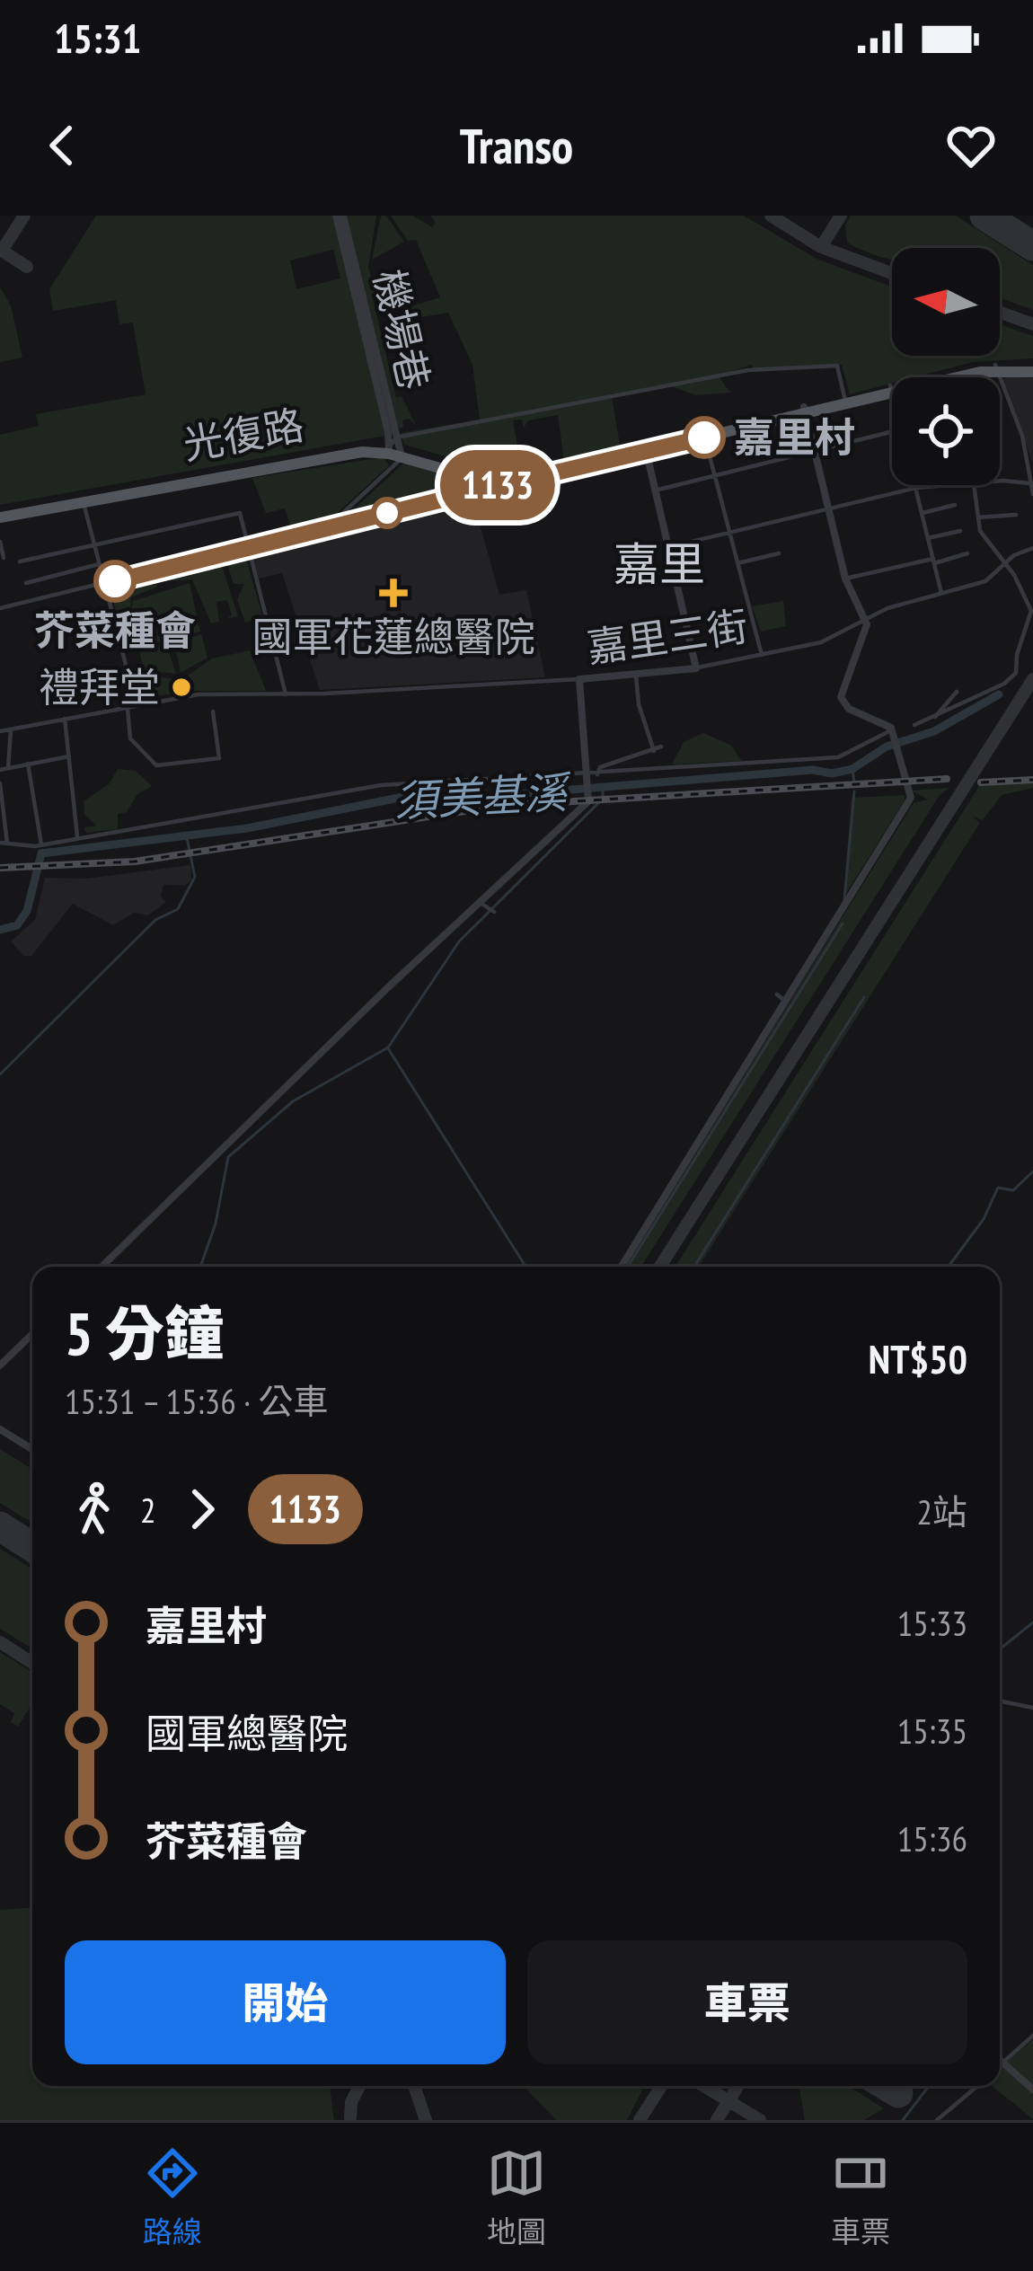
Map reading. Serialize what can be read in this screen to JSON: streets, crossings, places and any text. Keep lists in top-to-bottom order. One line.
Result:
{"streets":{"main road":["光復路"],"street":["機場巷","嘉里三街"]},"crossings":[["機場巷","光復路"]],"districts":["嘉里"],"water":["須美基溪"],"places":{"other":["嘉里村","芥菜種會","禮拜堂"],"health":["國軍花蓮總醫院"]},"lines":["bus line 1133"],"north":"left","page":{"status":"15:31","header":"Transo","on_map":"1133","heading":["5 分鐘","15:31 – 15:36 · 公車","NT$50"],"legs":["2","1133","2站"],"list":[{"name":"嘉里村","value":"15:33"},{"name":"國軍總醫院","value":"15:35"},{"name":"芥菜種會","value":"15:36"}],"buttons":["開始","車票"],"tabs":["路線","地圖","車票"]}}
